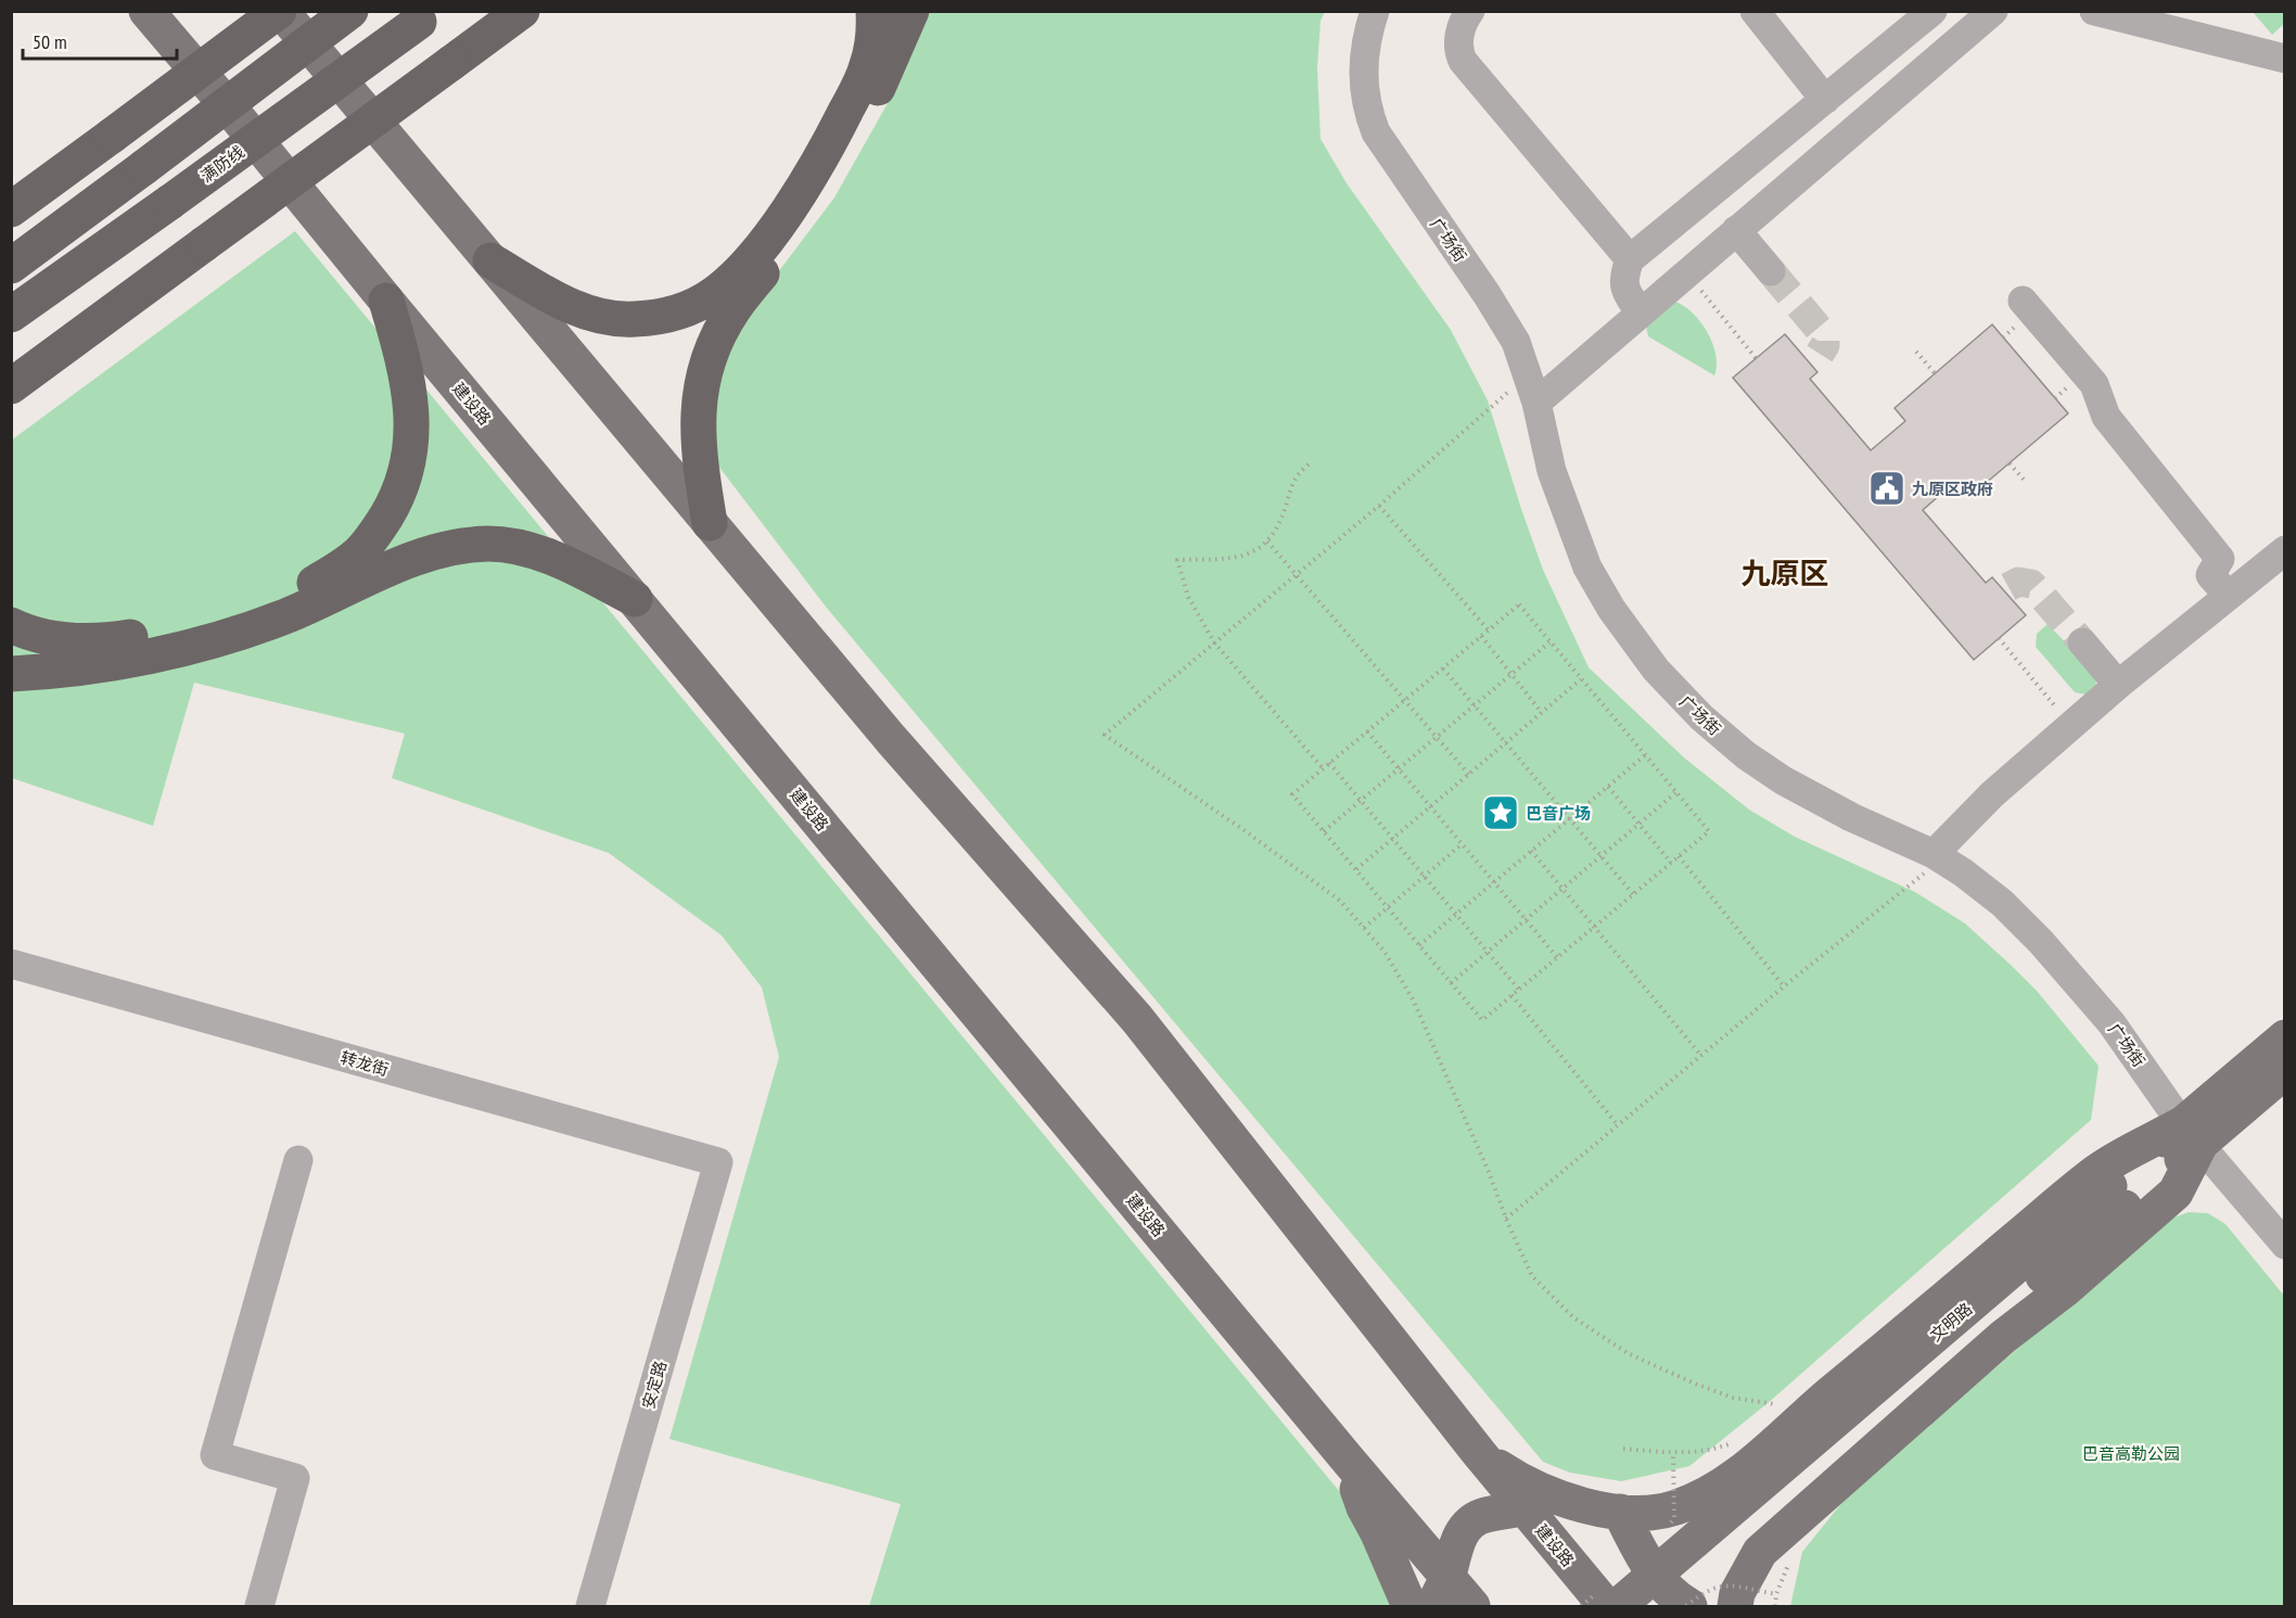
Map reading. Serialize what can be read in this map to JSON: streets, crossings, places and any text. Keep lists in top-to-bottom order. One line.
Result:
{"streets":{"highway":["满防线"],"main road":["建设路","文明路"],"street":["广场街","转龙街","安定路"]},"crossings":[["广场街","文明路"],["建设路","文明路"],["转龙街","安定路"]],"districts":["九原区"],"parks":["巴音高勒公园"],"places":{"public building":["九原区政府"],"place":["巴音广场"]},"scale_bar":"50 m"}
